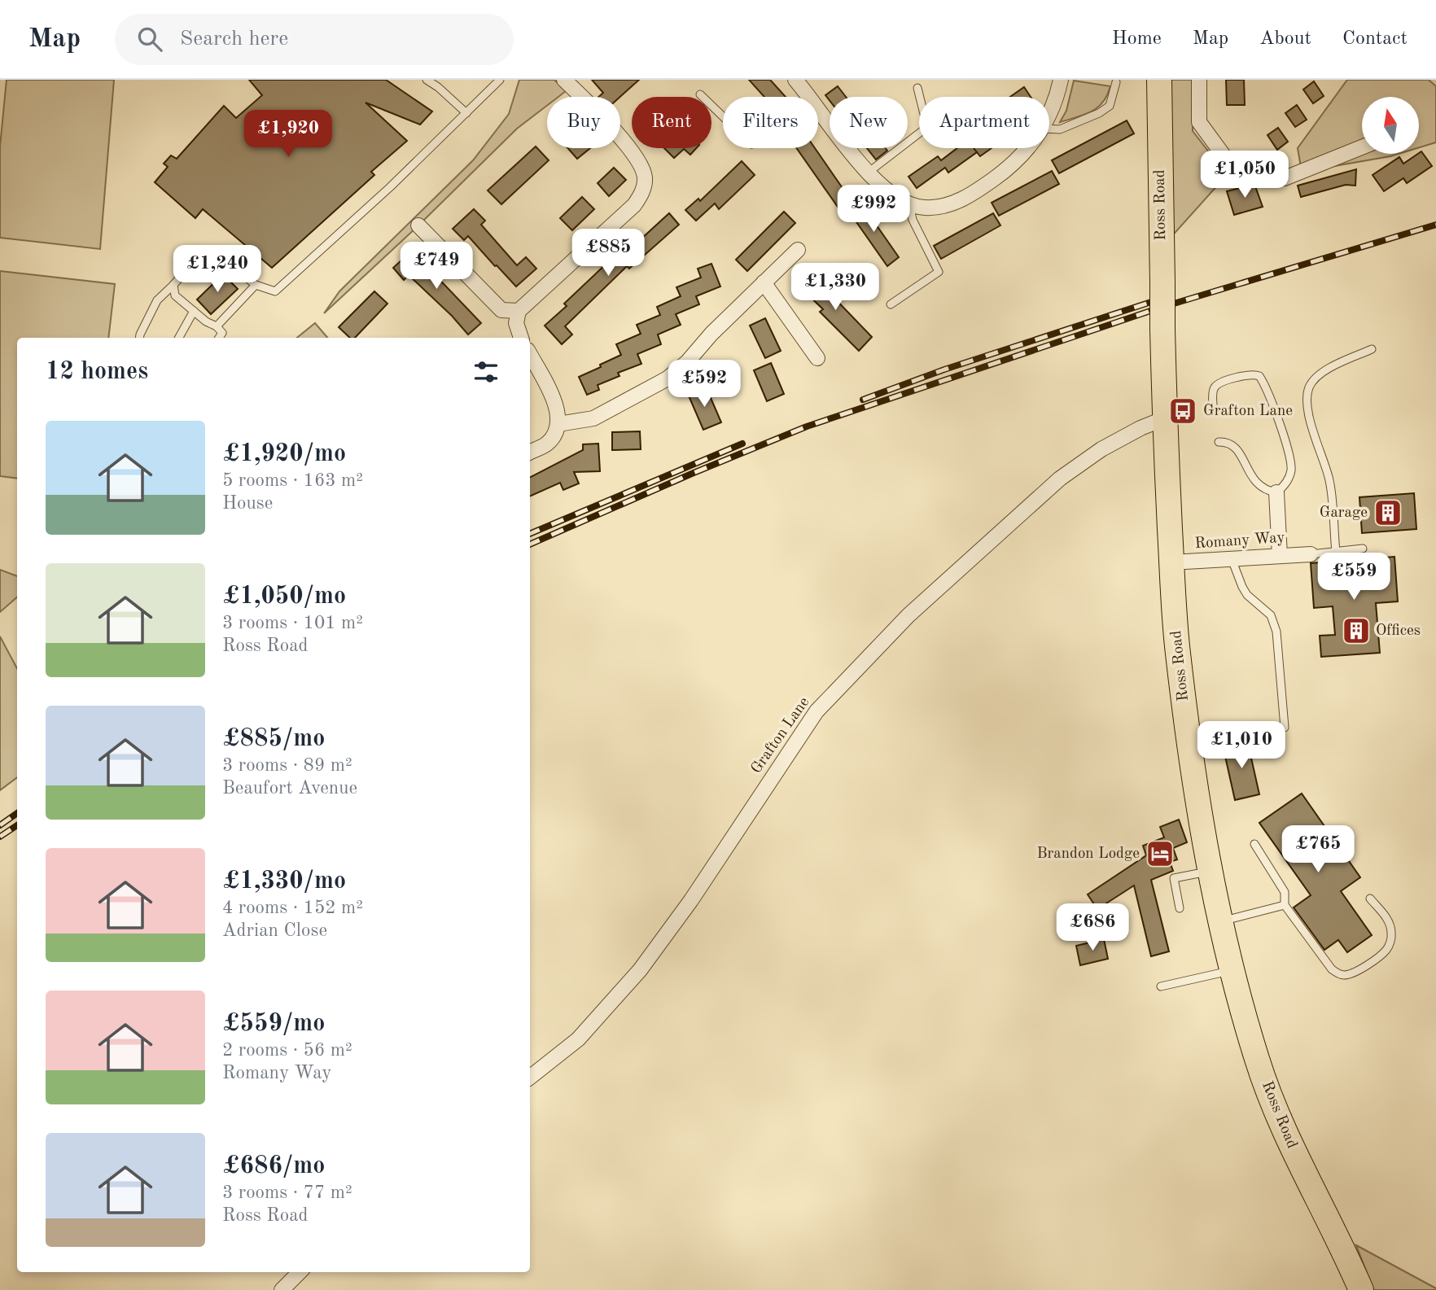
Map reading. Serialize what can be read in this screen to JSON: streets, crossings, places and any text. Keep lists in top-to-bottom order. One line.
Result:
{"streets":{"highway":["Ross Road"],"street":["Romany Way","Grafton Lane"]},"crossings":[["Ross Road","Romany Way"],["Ross Road","Grafton Lane"]],"places":{"bus stop":["Grafton Lane"],"building":["Garage","Offices"],"hotel":["Brandon Lodge"]},"north":"top","page":{"header":"Map","search":"Search here","nav":["Home","Map","About","Contact"],"chip":["Buy","Rent","Filters","New","Apartment"],"price":["£1,920","£1,050","£992","£885","£749","£1,240","£1,330","£592","£559","£1,010","£765","£686"],"heading":"12 homes","list":[{"name":"£1,920/mo","note":"5 rooms · 163 m² · House"},{"name":"£1,050/mo","note":"3 rooms · 101 m² · Ross Road"},{"name":"£885/mo","note":"3 rooms · 89 m² · Beaufort Avenue"},{"name":"£1,330/mo","note":"4 rooms · 152 m² · Adrian Close"},{"name":"£559/mo","note":"2 rooms · 56 m² · Romany Way"},{"name":"£686/mo","note":"3 rooms · 77 m² · Ross Road"}]}}
